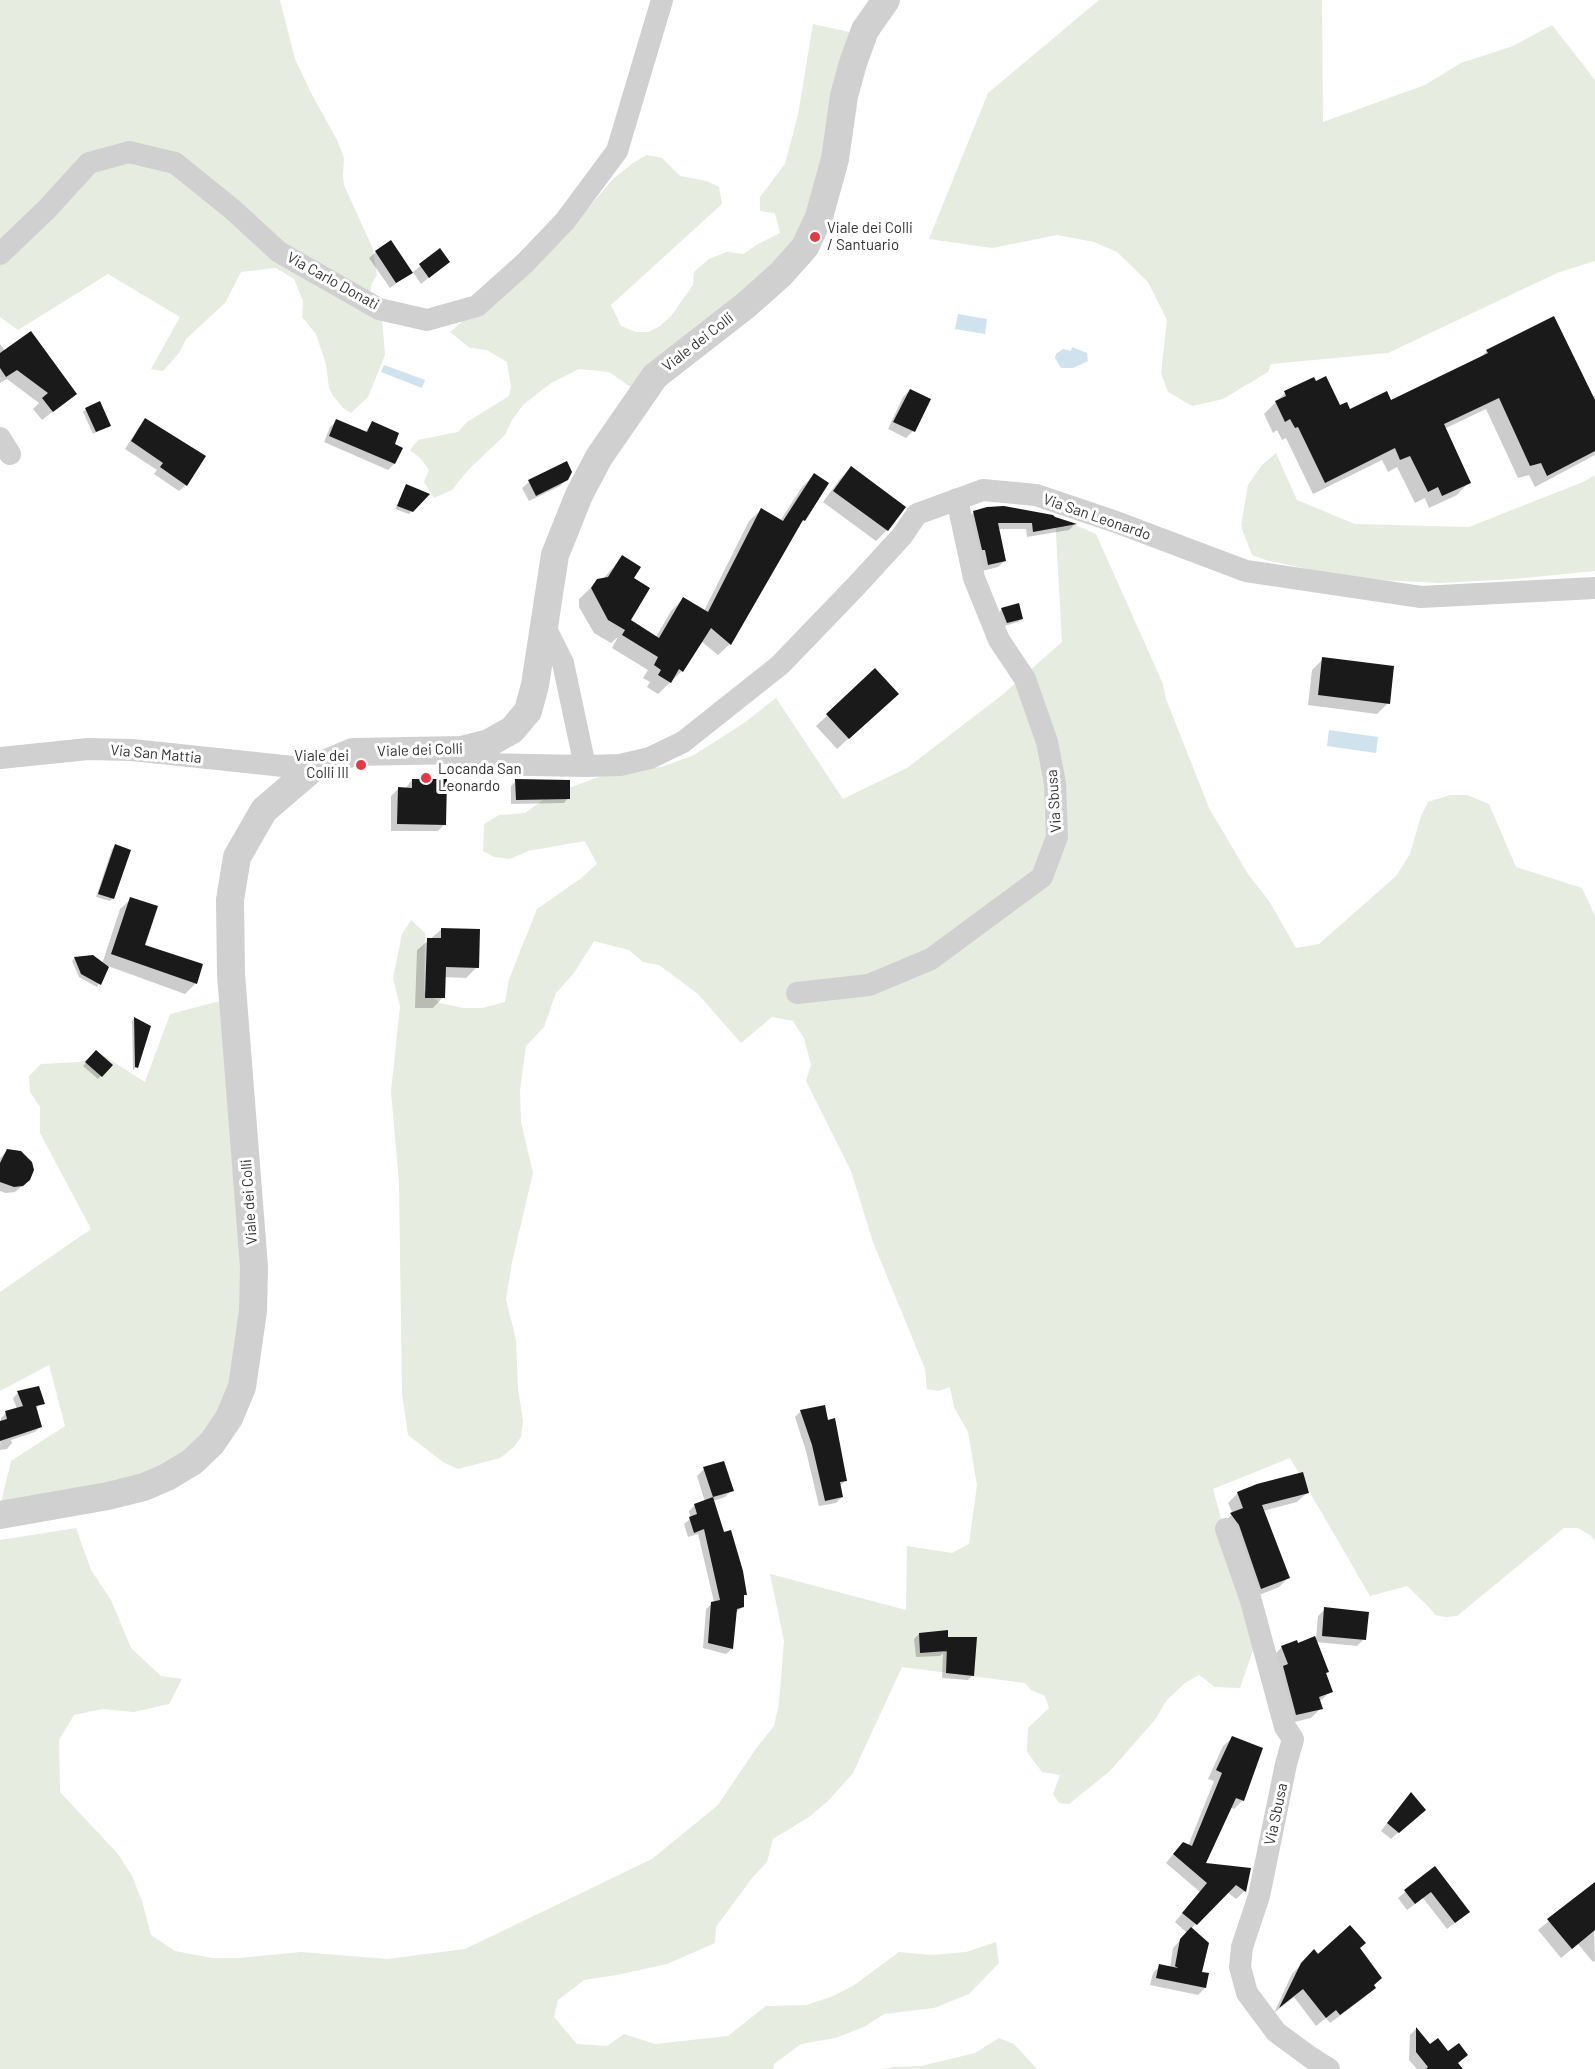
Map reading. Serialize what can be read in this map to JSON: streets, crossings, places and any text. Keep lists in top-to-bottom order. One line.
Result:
{"streets":{"street":["Via Carlo Donati","Viale dei Colli","Via San Leonardo","Via San Mattia","Via Sbusa"]},"crossings":[["Viale dei Colli","Via San Leonardo"],["Viale dei Colli","Via San Mattia"],["Via San Leonardo","Via Sbusa"]],"places":["Viale dei Colli / Santuario","Viale dei Colli III","Locanda San Leonardo"]}
